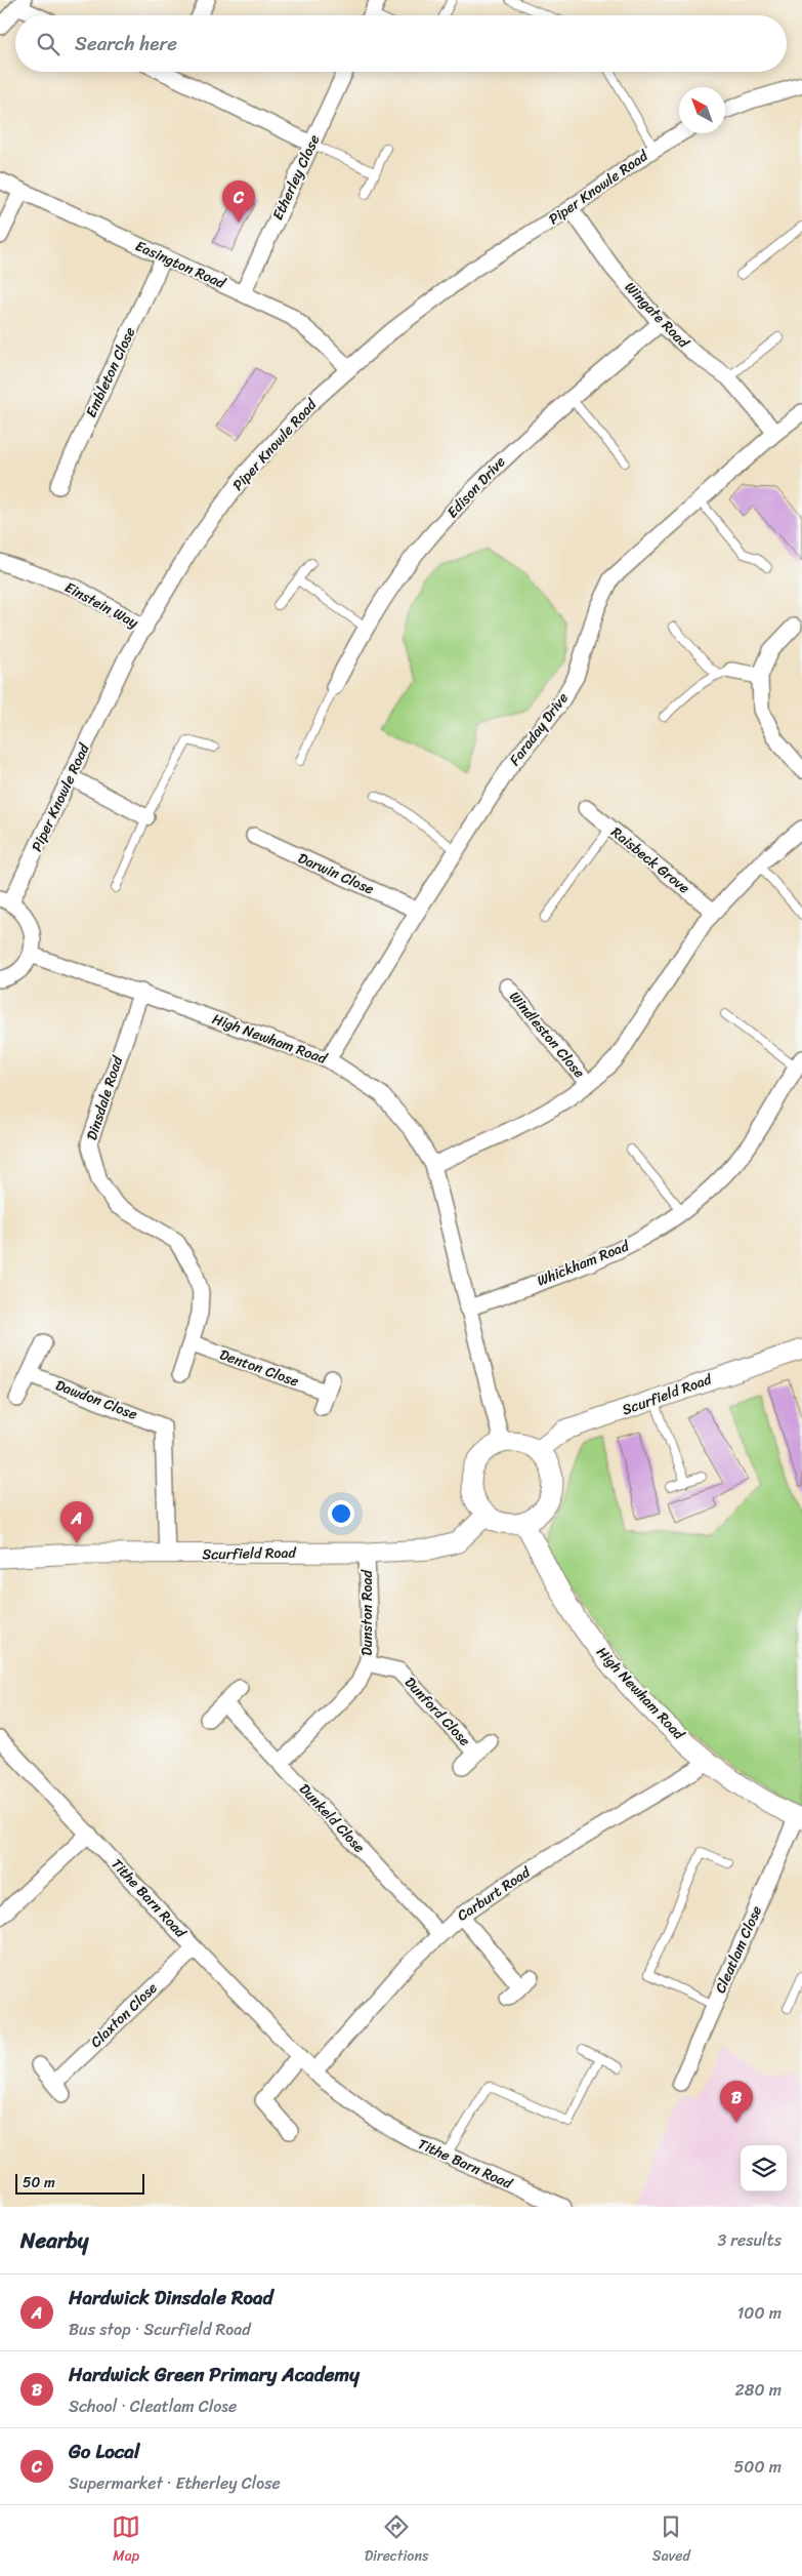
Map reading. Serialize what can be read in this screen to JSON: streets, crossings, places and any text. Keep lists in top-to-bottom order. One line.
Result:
{"streets":{"street":["Etherley Close","Piper Knowle Road","Easington Road","Wingate Road","Embleton Close","Edison Drive","Einstein Way","Faraday Drive","Raisbeck Grove","Darwin Close","Windleston Close","High Newham Road","Dinsdale Road","Whickham Road","Denton Close","Scurfield Road","Dawdon Close","Dunston Road","Dunford Close","Dunkeld Close","Carburt Road","Tithe Barn Road","Cleatlam Close","Claxton Close"]},"crossings":[["Etherley Close","Easington Road"],["Piper Knowle Road","Easington Road"],["Piper Knowle Road","Wingate Road"],["Piper Knowle Road","Einstein Way"],["Piper Knowle Road","High Newham Road"],["Easington Road","Embleton Close"],["Wingate Road","Edison Drive"],["Wingate Road","Faraday Drive"],["Faraday Drive","Darwin Close"],["Faraday Drive","High Newham Road"],["High Newham Road","Dinsdale Road"],["High Newham Road","Whickham Road"],["High Newham Road","Scurfield Road"],["High Newham Road","Carburt Road"],["High Newham Road","Cleatlam Close"],["Dinsdale Road","Denton Close"],["Scurfield Road","Dawdon Close"],["Scurfield Road","Dunston Road"],["Dunston Road","Dunford Close"],["Dunston Road","Dunkeld Close"],["Dunkeld Close","Carburt Road"],["Carburt Road","Tithe Barn Road"],["Tithe Barn Road","Claxton Close"]],"scale_bar":"50 m","north":"top left","page":{"search":"Search here","pins":["C","A","B"],"scale":"50 m","heading":["Nearby","3 results"],"list":[{"mark":"A","name":"Hardwick Dinsdale Road","note":"Bus stop · Scurfield Road","value":"100 m"},{"mark":"B","name":"Hardwick Green Primary Academy","note":"School · Cleatlam Close","value":"280 m"},{"mark":"C","name":"Go Local","note":"Supermarket · Etherley Close","value":"500 m"}],"nav":["Map","Directions","Saved"]}}
